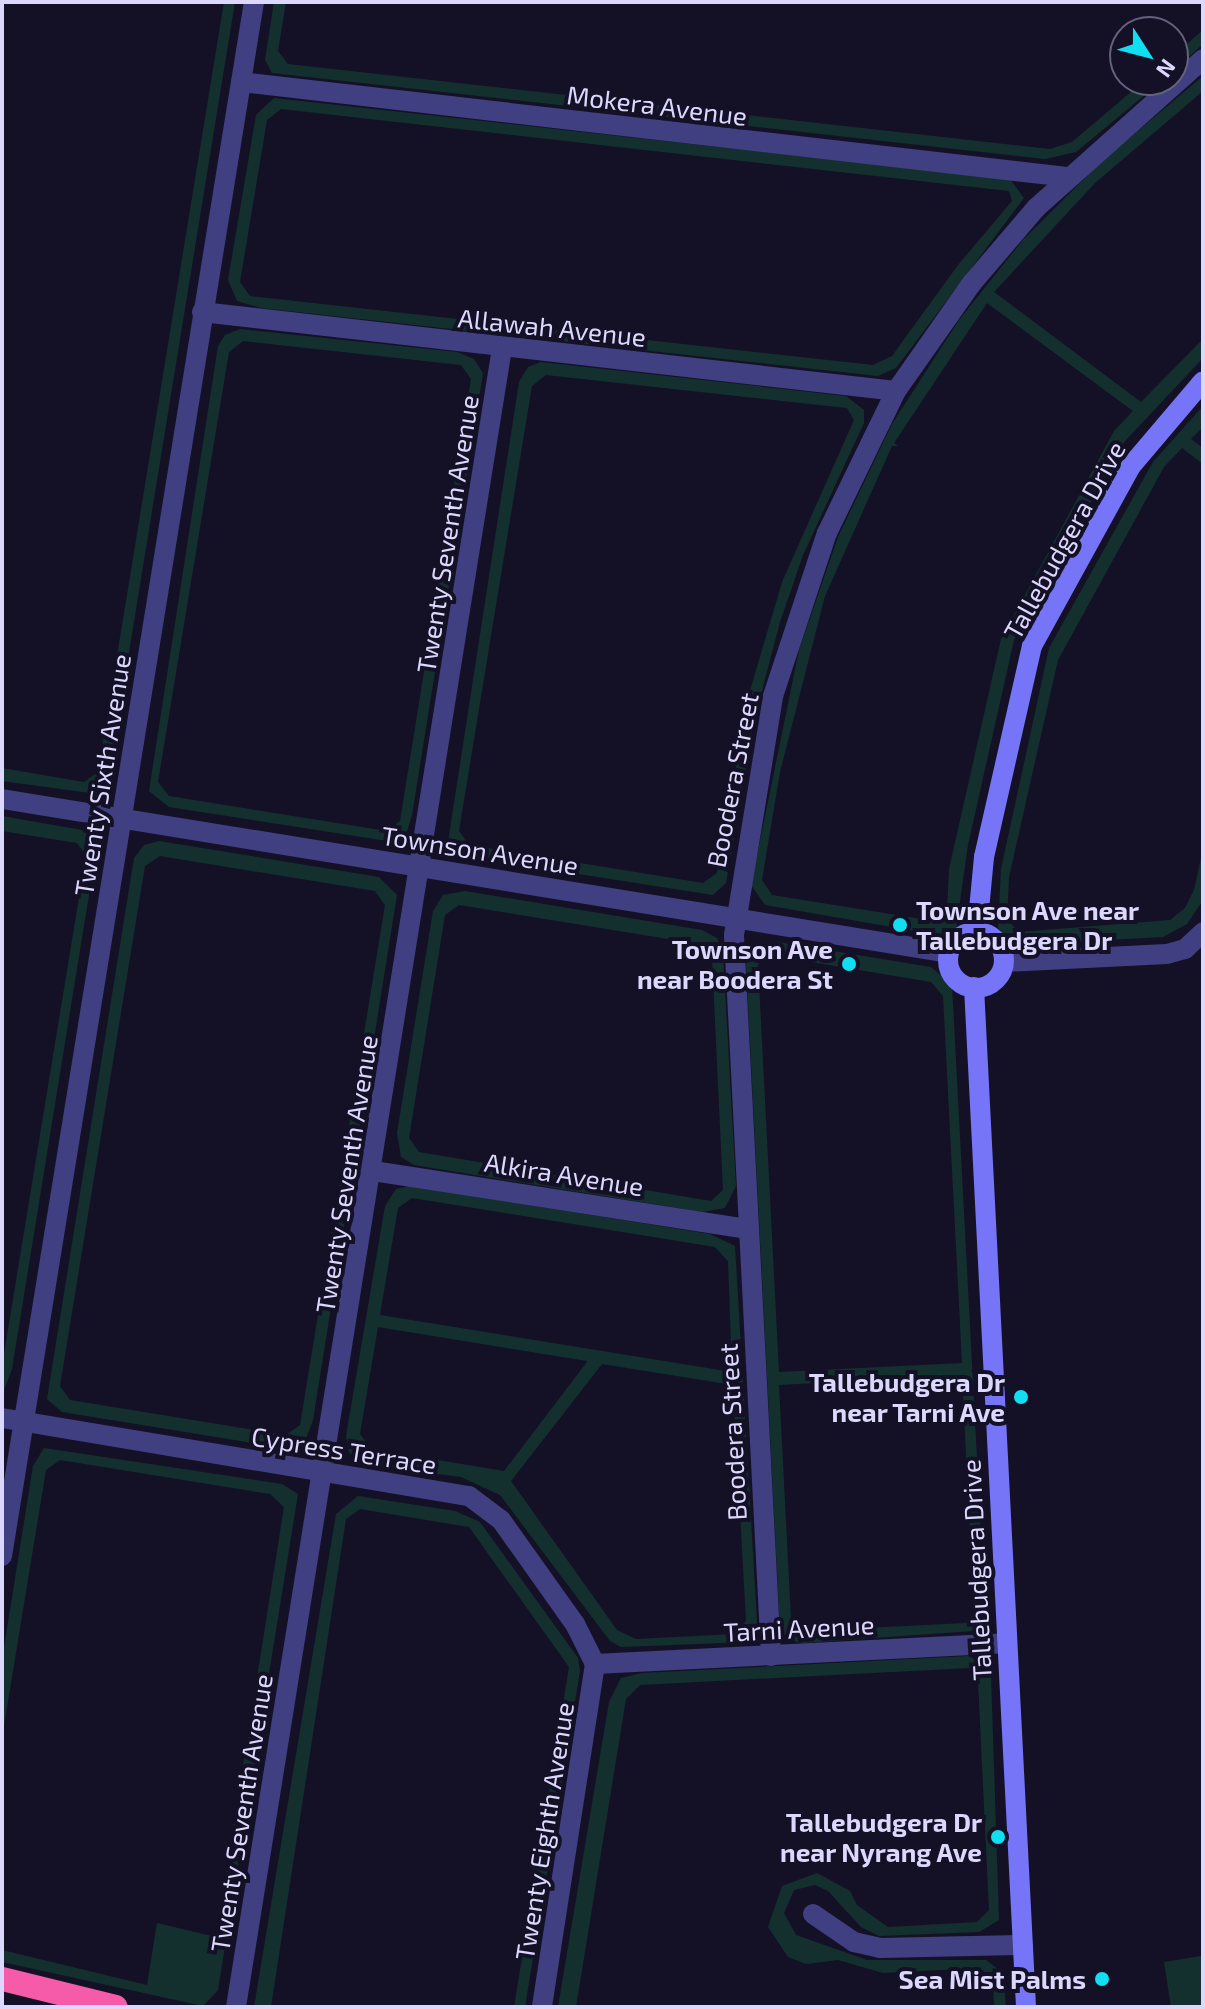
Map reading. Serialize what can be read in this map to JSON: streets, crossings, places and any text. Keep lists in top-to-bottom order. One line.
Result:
{"streets":{"street":["Mokera Avenue","Allawah Avenue","Twenty Seventh Avenue","Tallebudgera Drive","Twenty Sixth Avenue","Boodera Street","Townson Avenue","Alkira Avenue","Cypress Terrace","Tarni Avenue","Twenty Eighth Avenue"]},"crossings":[["Mokera Avenue","Twenty Sixth Avenue"],["Mokera Avenue","Boodera Street"],["Allawah Avenue","Twenty Seventh Avenue"],["Allawah Avenue","Twenty Sixth Avenue"],["Allawah Avenue","Boodera Street"],["Twenty Seventh Avenue","Townson Avenue"],["Twenty Seventh Avenue","Alkira Avenue"],["Twenty Seventh Avenue","Cypress Terrace"],["Tallebudgera Drive","Townson Avenue"],["Tallebudgera Drive","Tarni Avenue"],["Twenty Sixth Avenue","Townson Avenue"],["Twenty Sixth Avenue","Cypress Terrace"],["Boodera Street","Townson Avenue"],["Boodera Street","Alkira Avenue"],["Boodera Street","Tarni Avenue"],["Cypress Terrace","Tarni Avenue"],["Cypress Terrace","Twenty Eighth Avenue"],["Tarni Avenue","Twenty Eighth Avenue"]],"places":["Townson Ave near Tallebudgera Dr","Townson Ave near Boodera St","Tallebudgera Dr near Tarni Ave","Tallebudgera Dr near Nyrang Ave","Sea Mist Palms"],"north":"bottom right"}
